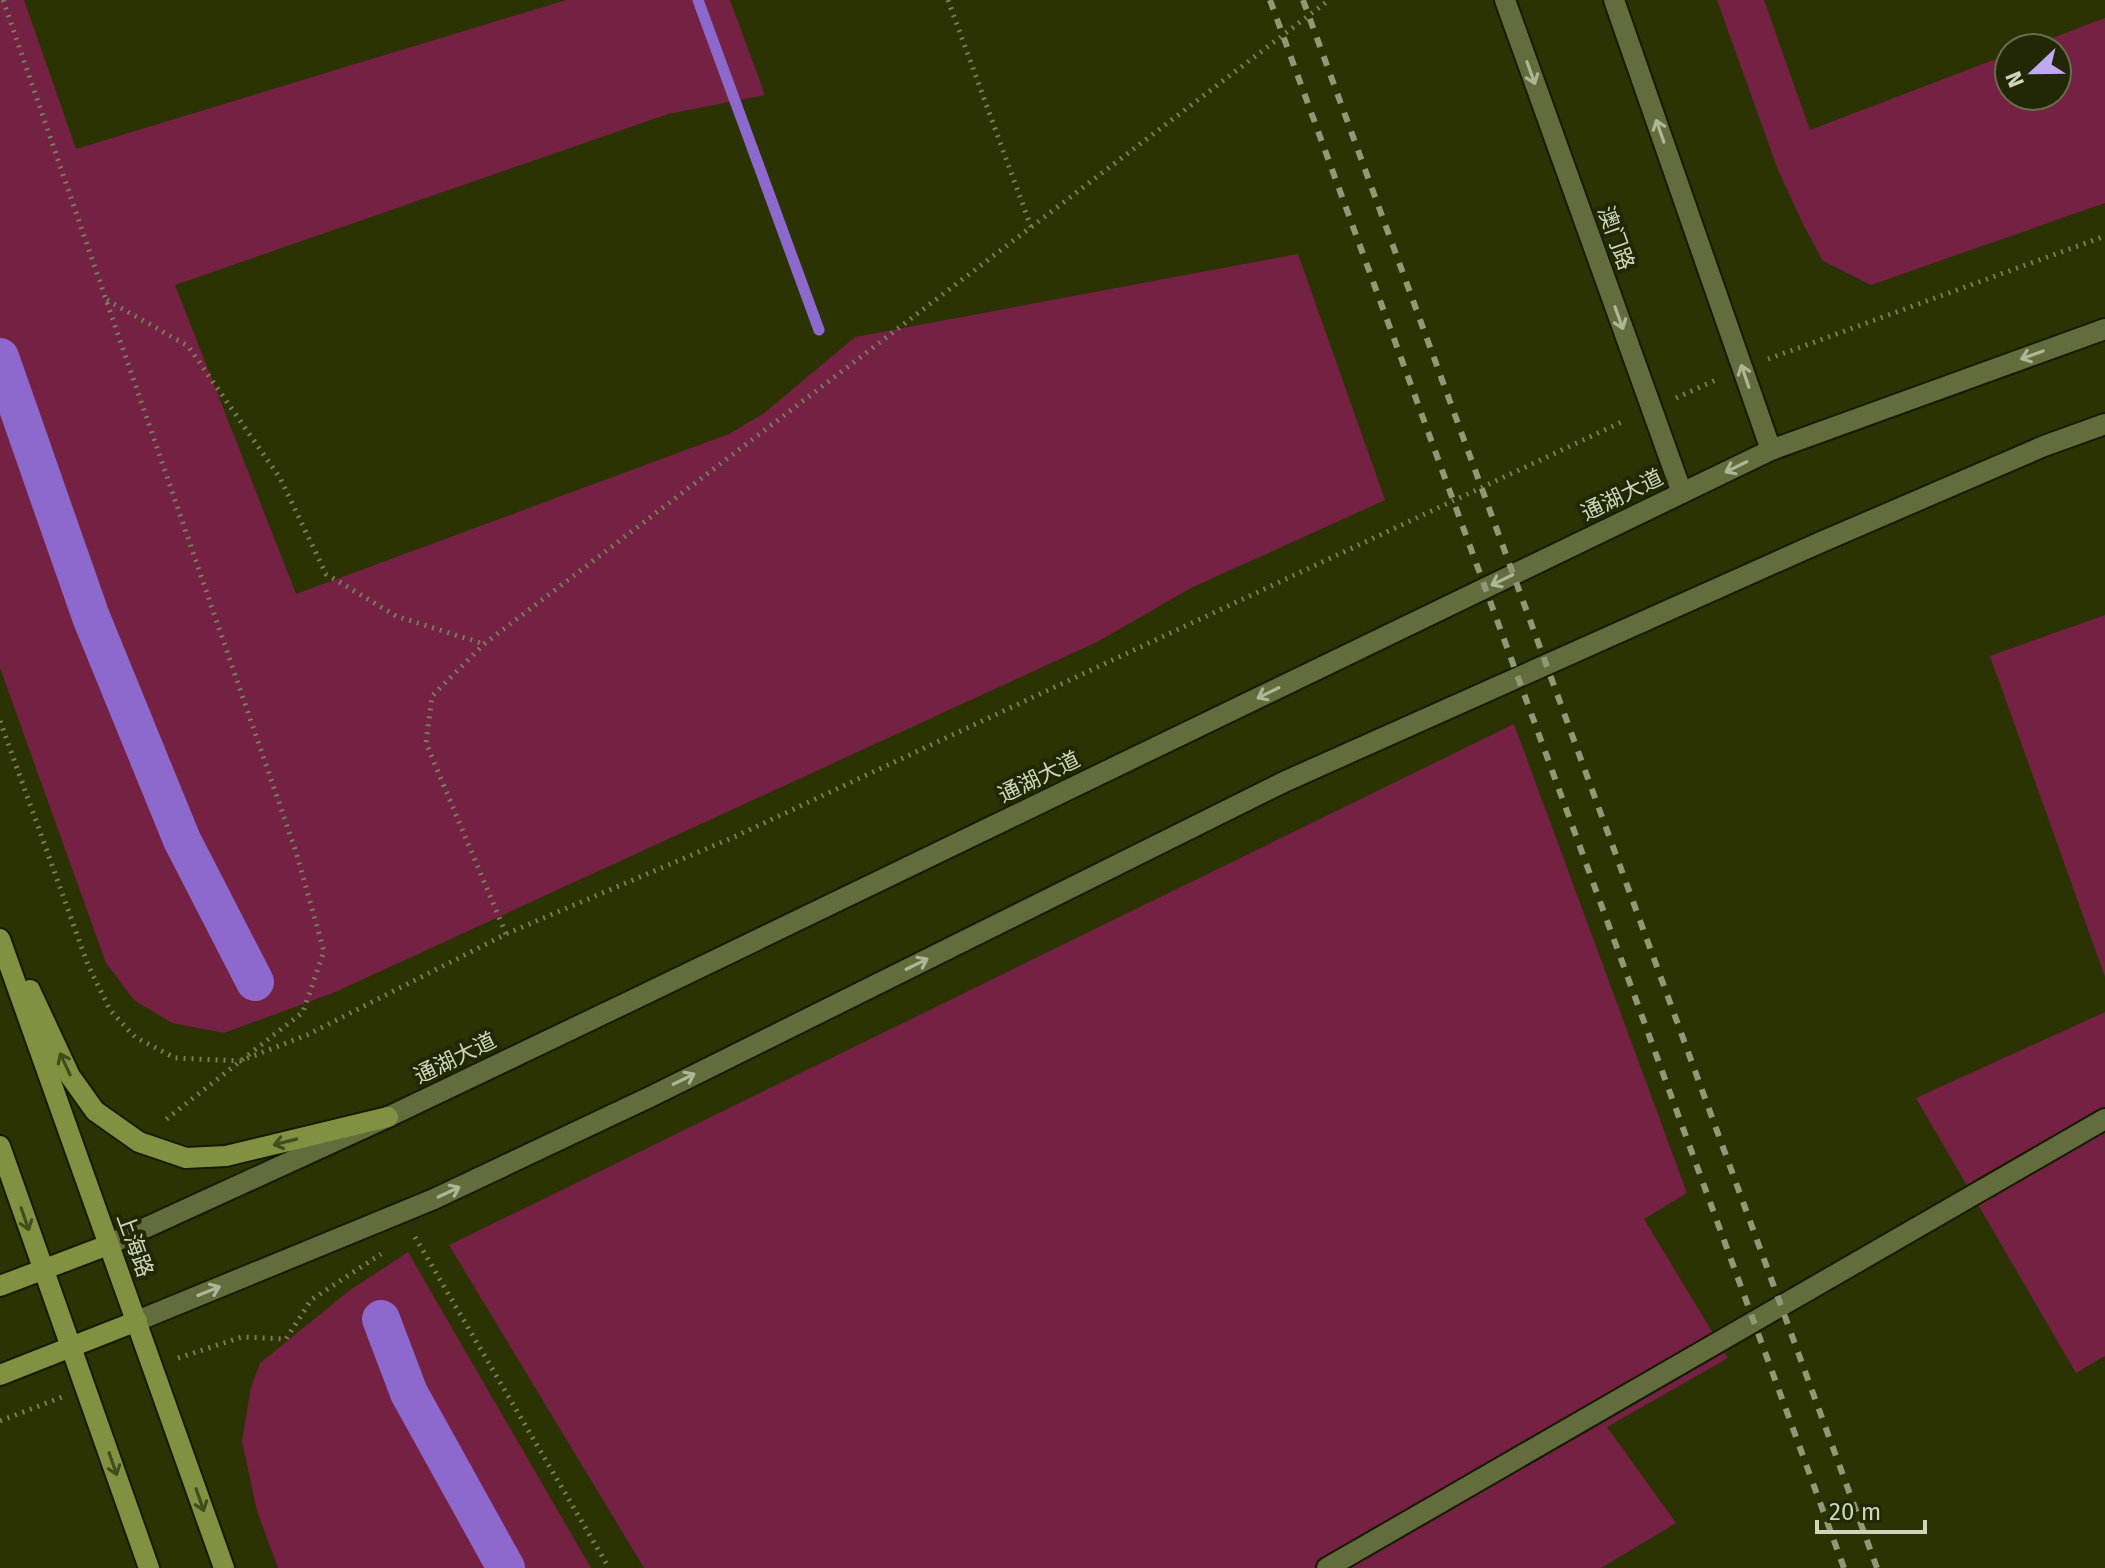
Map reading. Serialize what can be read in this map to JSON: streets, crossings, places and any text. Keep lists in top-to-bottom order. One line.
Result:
{"streets":{"main road":["通湖大道","上海路"],"street":["澳门路"]},"crossings":[["澳门路","通湖大道"],["通湖大道","上海路"]],"scale_bar":"20 m","north":"left"}
